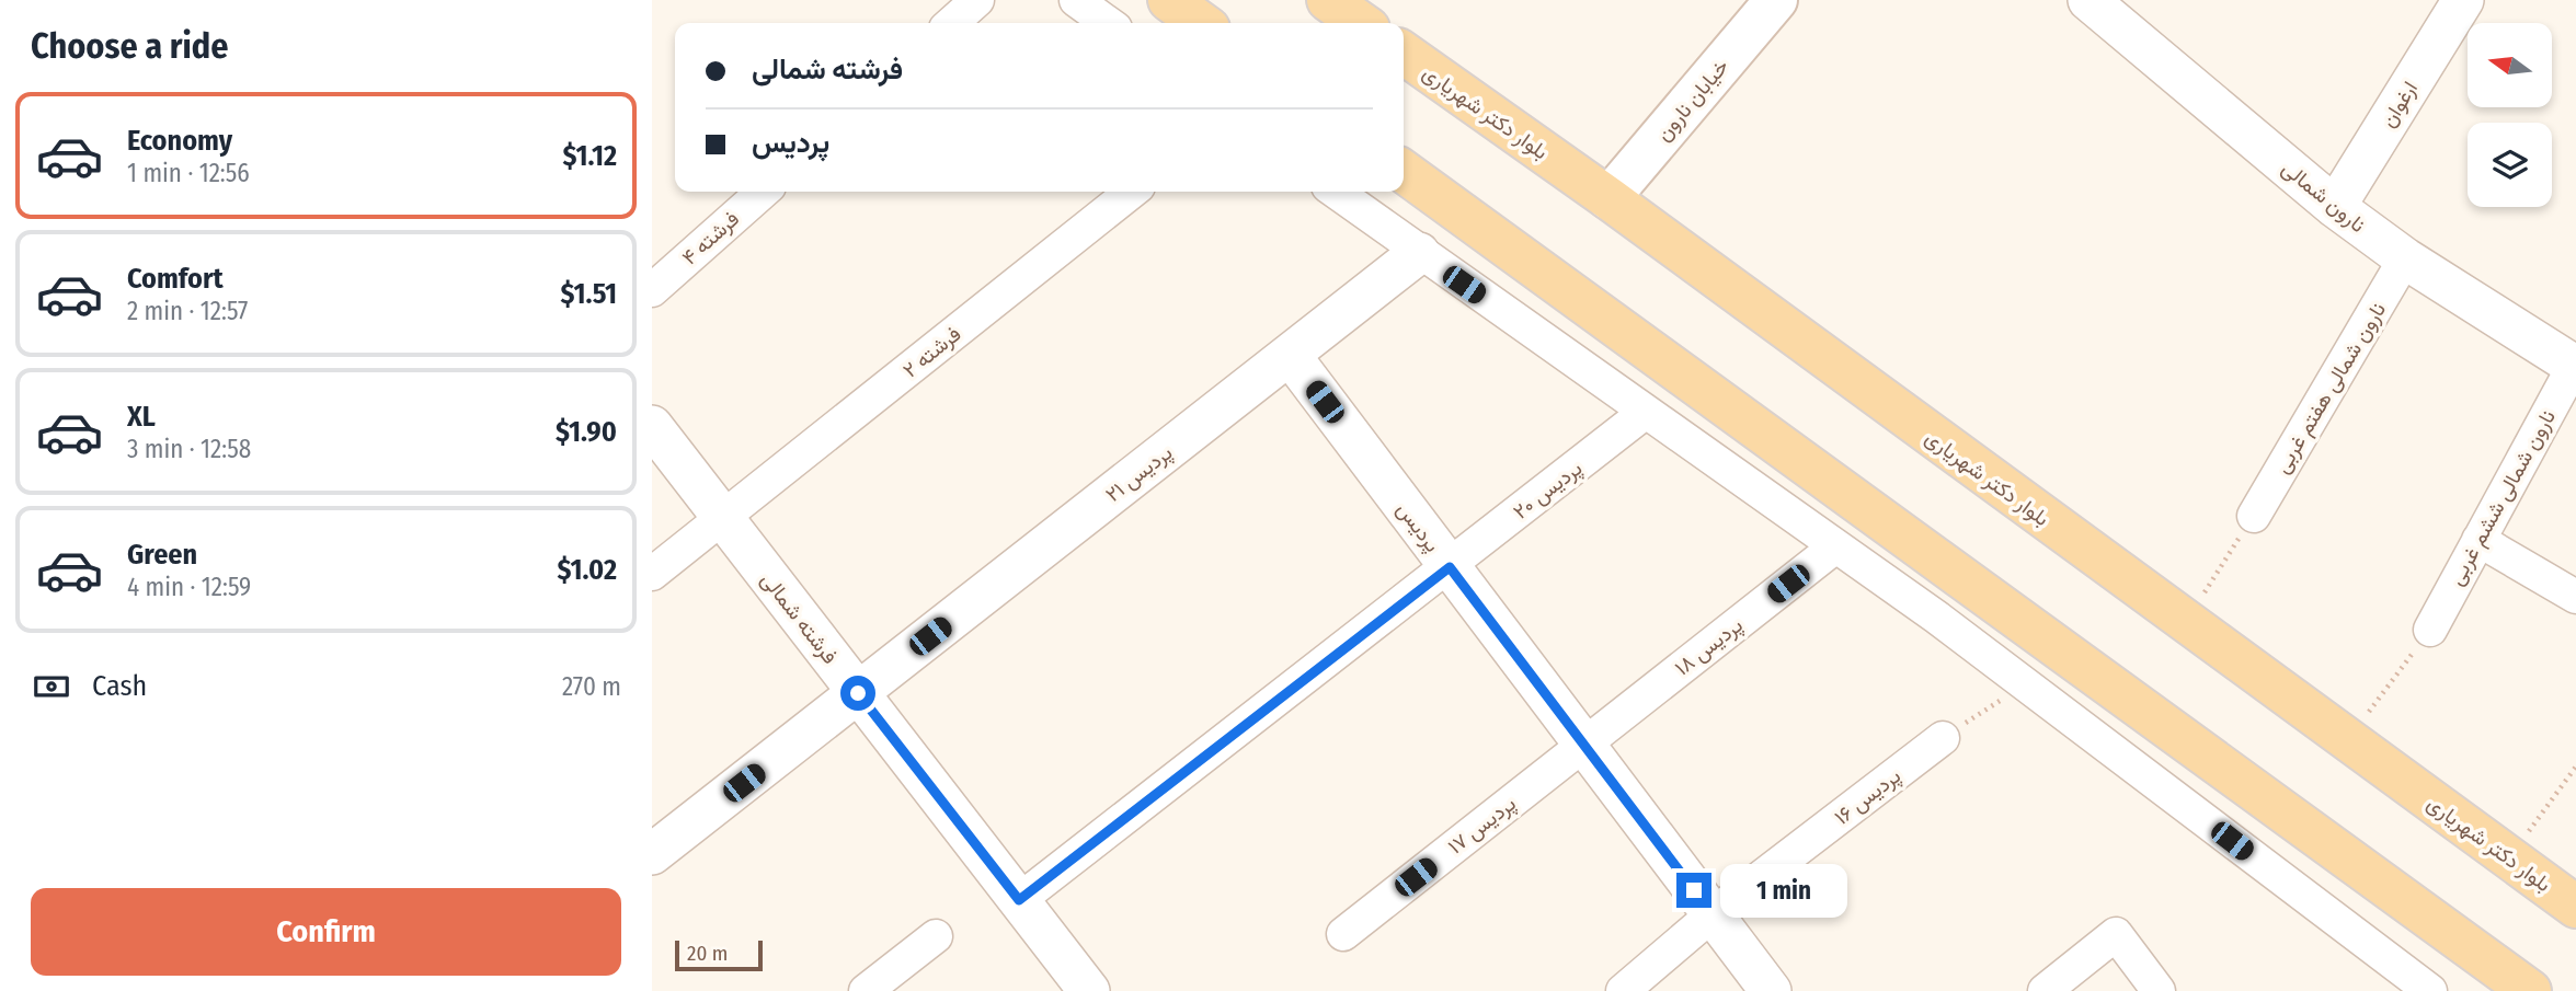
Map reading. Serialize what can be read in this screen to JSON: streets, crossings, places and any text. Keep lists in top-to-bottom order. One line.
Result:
{"streets":{"main road":["خیابان نارون","بلوار دکتر شهریاری"],"street":["ارغوان","نارون شمالی","فرشته ۴","فرشته ۲","نارون شمالی هفتم غربی","پردیس ۲۱","۲۰ پردیس","نارون شمالی ششم غربی","پردیس","فرشته شمالی","۱۸ پردیس","۱۶ پردیس","پردیس ۱۷"]},"crossings":[["خیابان نارون","بلوار دکتر شهریاری"],["ارغوان","نارون شمالی"],["نارون شمالی","نارون شمالی هفتم غربی"],["نارون شمالی","نارون شمالی ششم غربی"],["فرشته ۲","فرشته شمالی"],["پردیس ۲۱","پردیس"],["پردیس ۲۱","فرشته شمالی"],["۲۰ پردیس","پردیس"],["۲۰ پردیس","فرشته شمالی"],["پردیس","۱۸ پردیس"],["پردیس","۱۶ پردیس"],["پردیس","پردیس ۱۷"],["۱۸ پردیس","پردیس ۱۷"]],"scale_bar":"20 m","north":"left","page":{"heading":"Choose a ride","banner":["فرشته شمالی","پردیس"],"list":[{"name":"Economy","note":"1 min · 12:56","value":"$1.12"},{"name":"Comfort","note":"2 min · 12:57","value":"$1.51"},{"name":"XL","note":"3 min · 12:58","value":"$1.90"},{"name":"Green","note":"4 min · 12:59","value":"$1.02"}],"pay":["Cash","270 m"],"bubble":"1 min","buttons":"Confirm","scale":"20 m"}}
